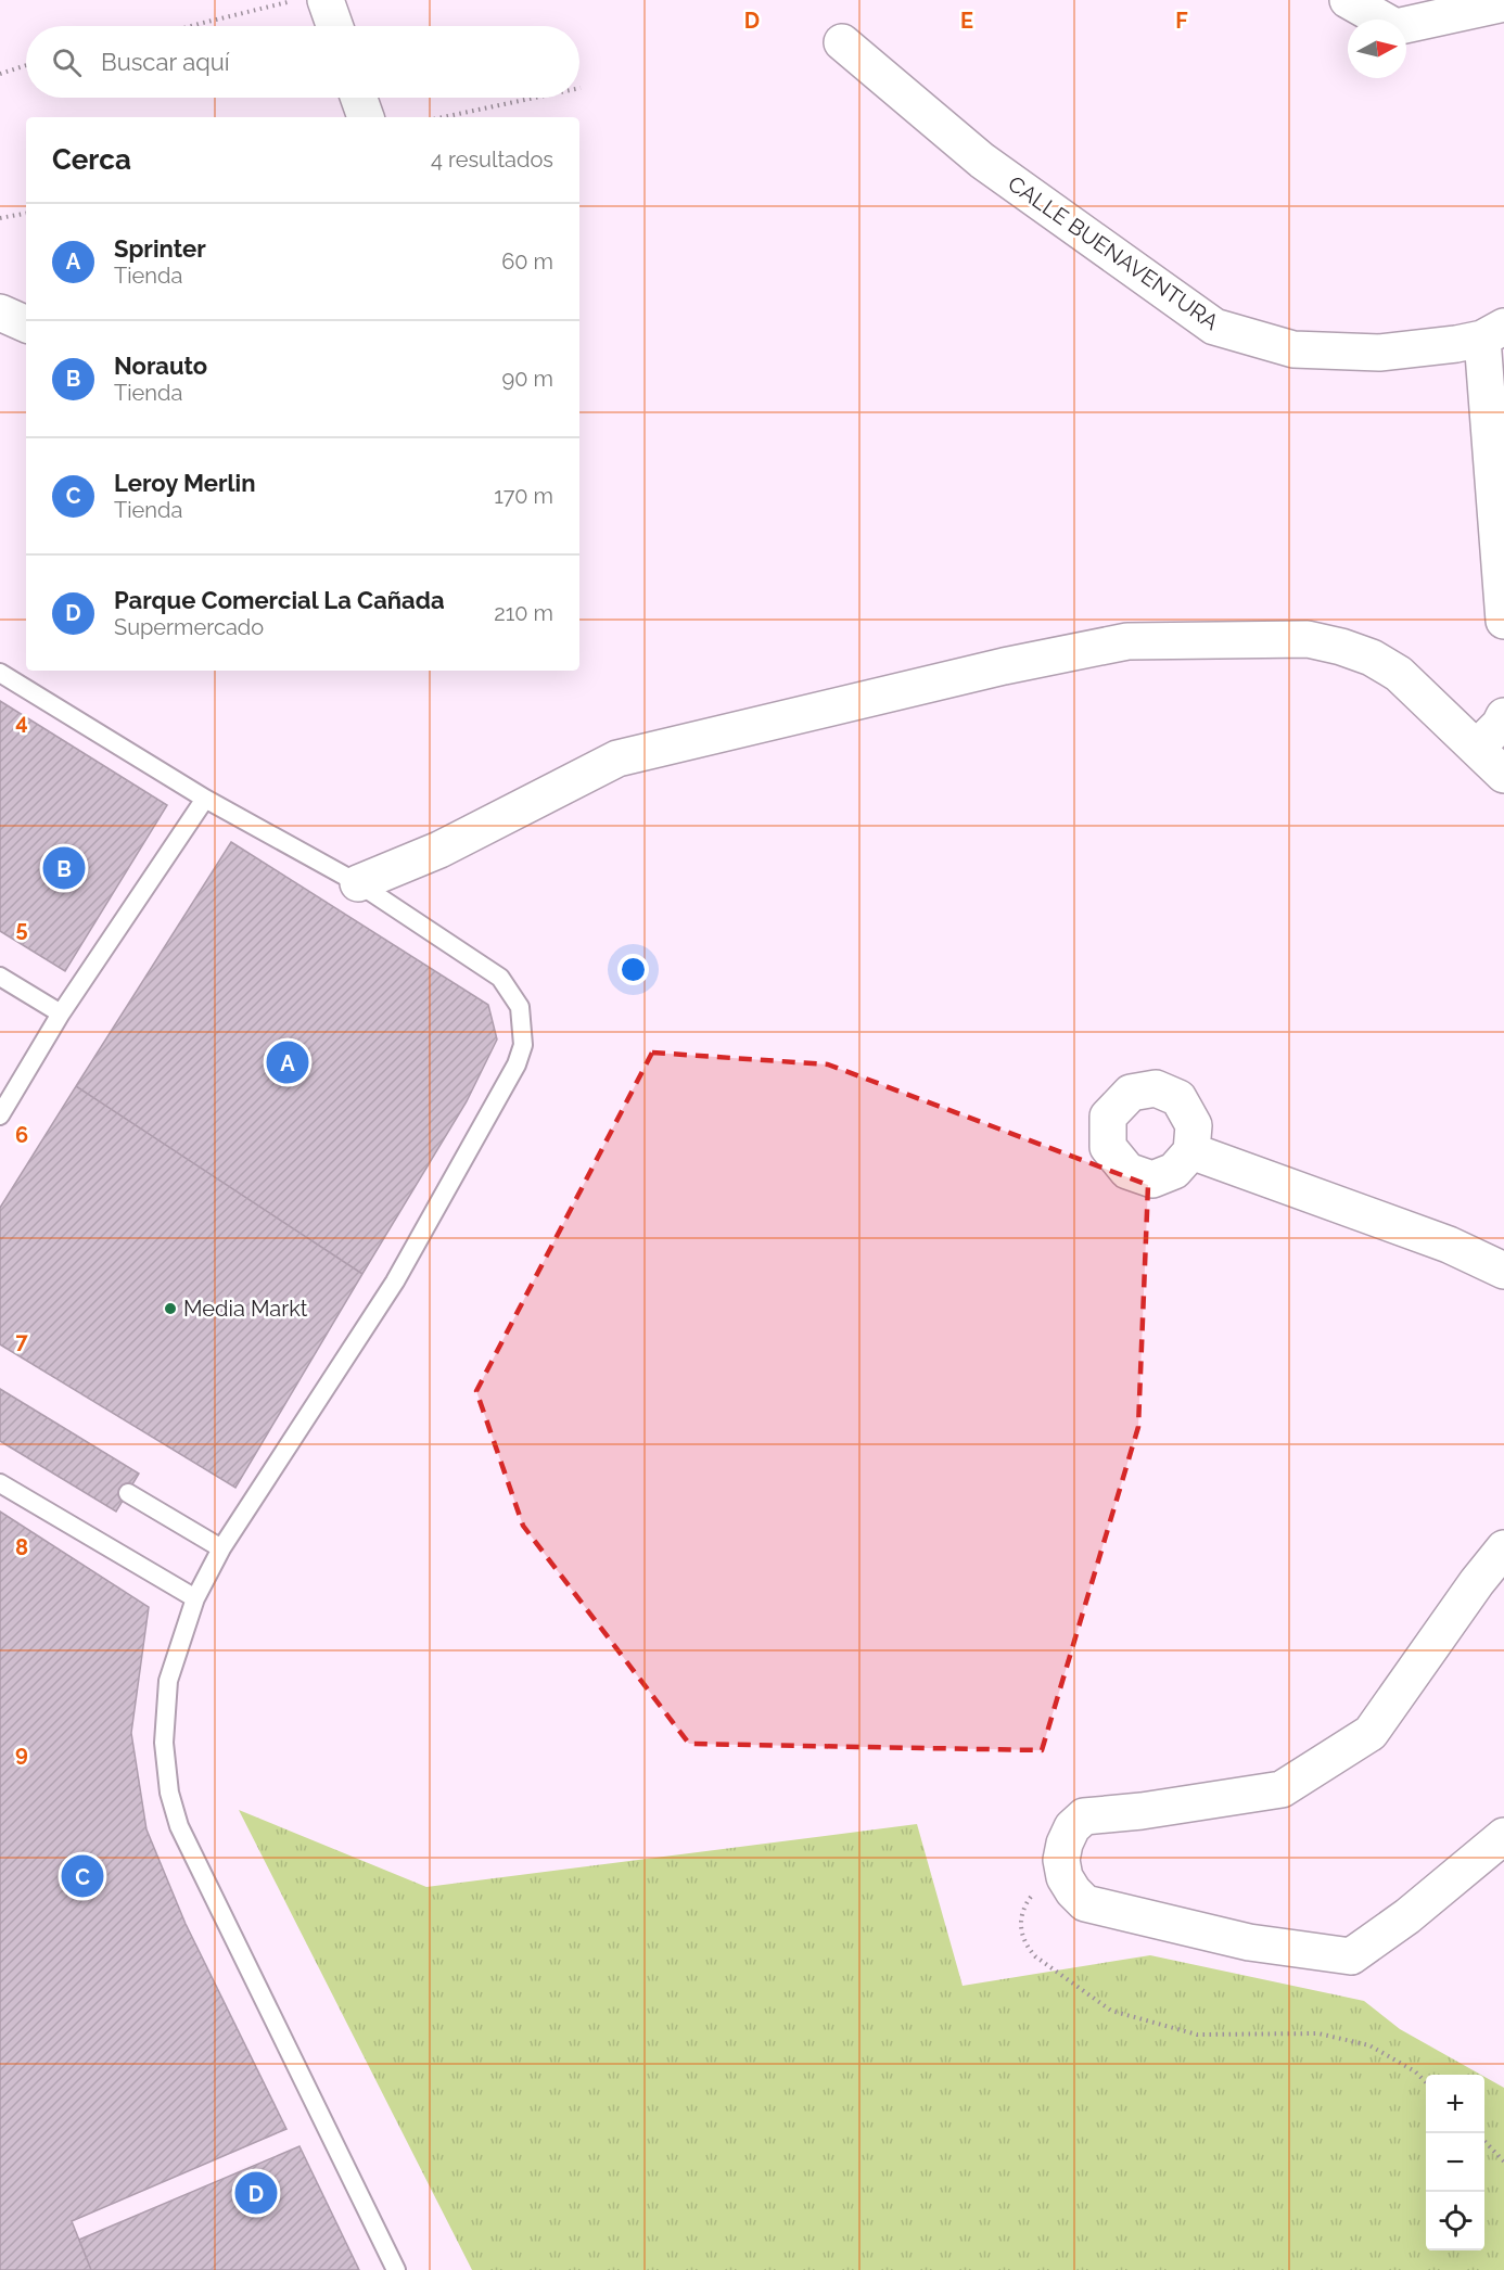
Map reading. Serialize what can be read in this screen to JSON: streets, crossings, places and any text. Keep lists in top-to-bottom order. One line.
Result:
{"streets":{"street":["CALLE BUENAVENTURA"]},"places":["Media Markt"],"north":"right","page":{"search":"Buscar aquí","heading":["Cerca","4 resultados"],"list":[{"mark":"A","name":"Sprinter","note":"Tienda","value":"60 m"},{"mark":"B","name":"Norauto","note":"Tienda","value":"90 m"},{"mark":"C","name":"Leroy Merlin","note":"Tienda","value":"170 m"},{"mark":"D","name":"Parque Comercial La Cañada","note":"Supermercado","value":"210 m"}],"pins":["B","A","C","D"],"map_buttons":["+","−"]},"grid":{"columns":["D","E","F"],"rows":["4","5","6","7","8","9"]}}
